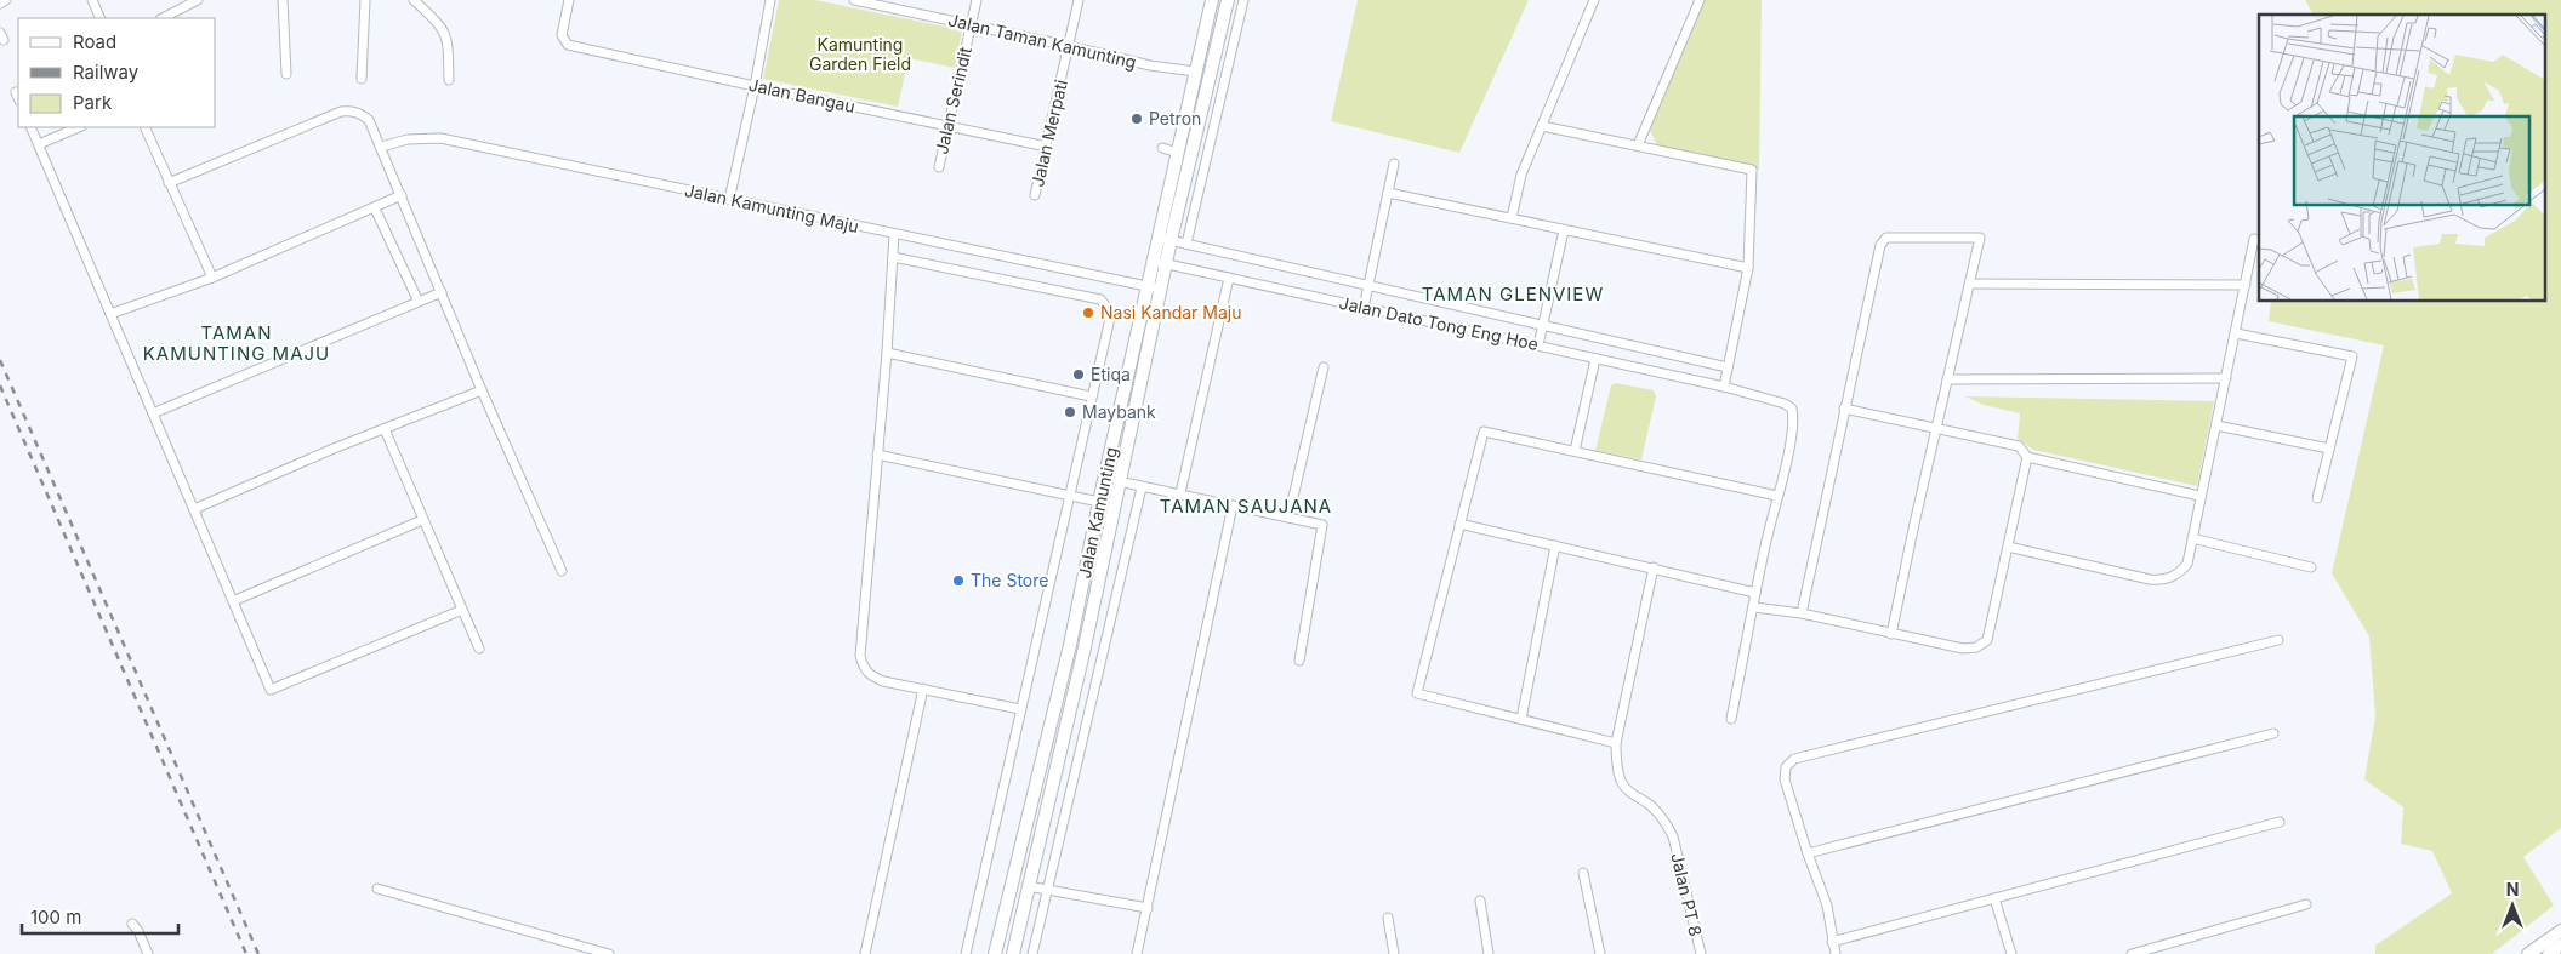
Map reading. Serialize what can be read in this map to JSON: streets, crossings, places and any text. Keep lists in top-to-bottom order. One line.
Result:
{"streets":{"main road":["Jalan Kamunting"],"street":["Jalan Taman Kamunting","Jalan Bangau","Jalan Serindit","Jalan Merpati","Jalan Kamunting Maju","Jalan Dato Tong Eng Hoe","Jalan PT 8"]},"crossings":[["Jalan Taman Kamunting","Jalan Serindit"],["Jalan Taman Kamunting","Jalan Merpati"],["Jalan Taman Kamunting","Jalan Kamunting"],["Jalan Bangau","Jalan Serindit"],["Jalan Bangau","Jalan Merpati"],["Jalan Kamunting Maju","Jalan Kamunting"],["Jalan Dato Tong Eng Hoe","Jalan Kamunting"]],"districts":["TAMAN GLENVIEW","TAMAN KAMUNTING MAJU","TAMAN SAUJANA"],"parks":["Kamunting Garden Field"],"places":["Petron","Nasi Kandar Maju","Etiqa","Maybank","The Store"],"legend":["Road","Railway","Park"],"scale_bar":"100 m","north":"top"}
